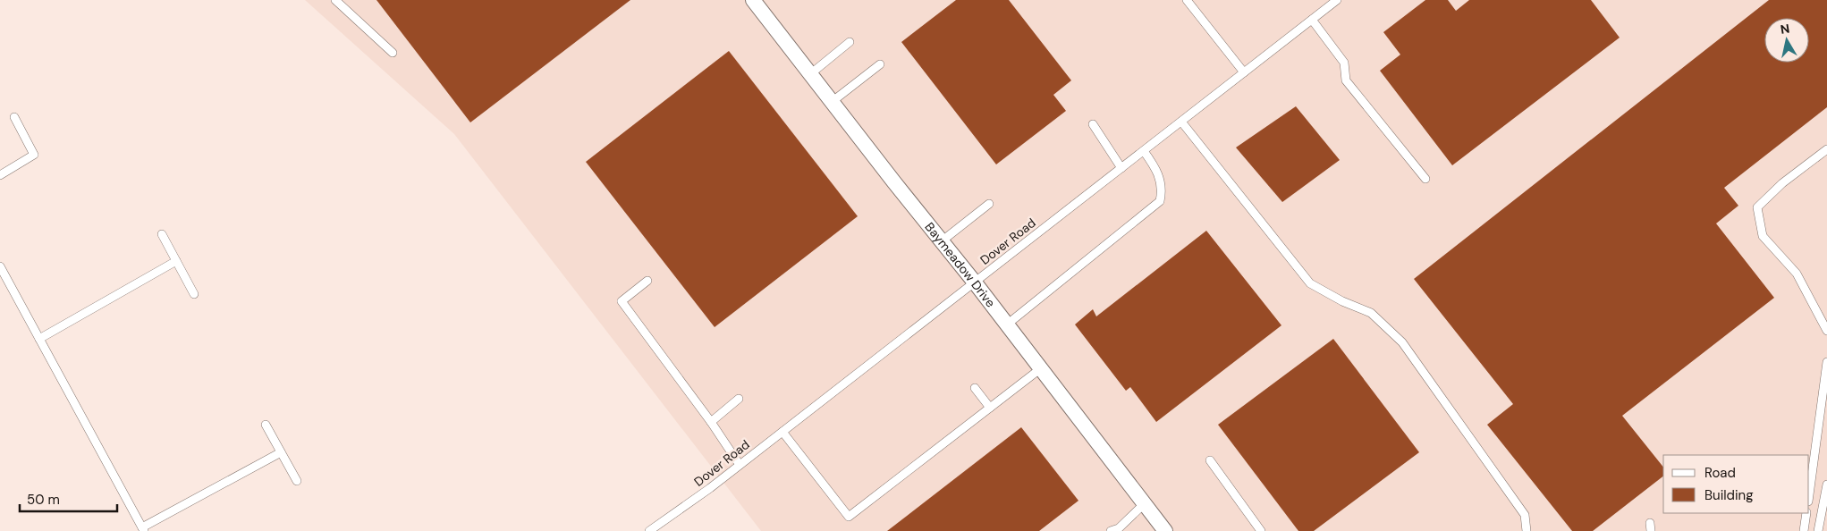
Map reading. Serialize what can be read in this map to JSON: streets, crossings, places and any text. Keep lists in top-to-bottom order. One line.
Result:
{"streets":{"street":["Baymeadow Drive"],"lane":["Dover Road"]},"crossings":[["Dover Road","Baymeadow Drive"]],"legend":["Road","Building"],"scale_bar":"50 m","north":"top"}
